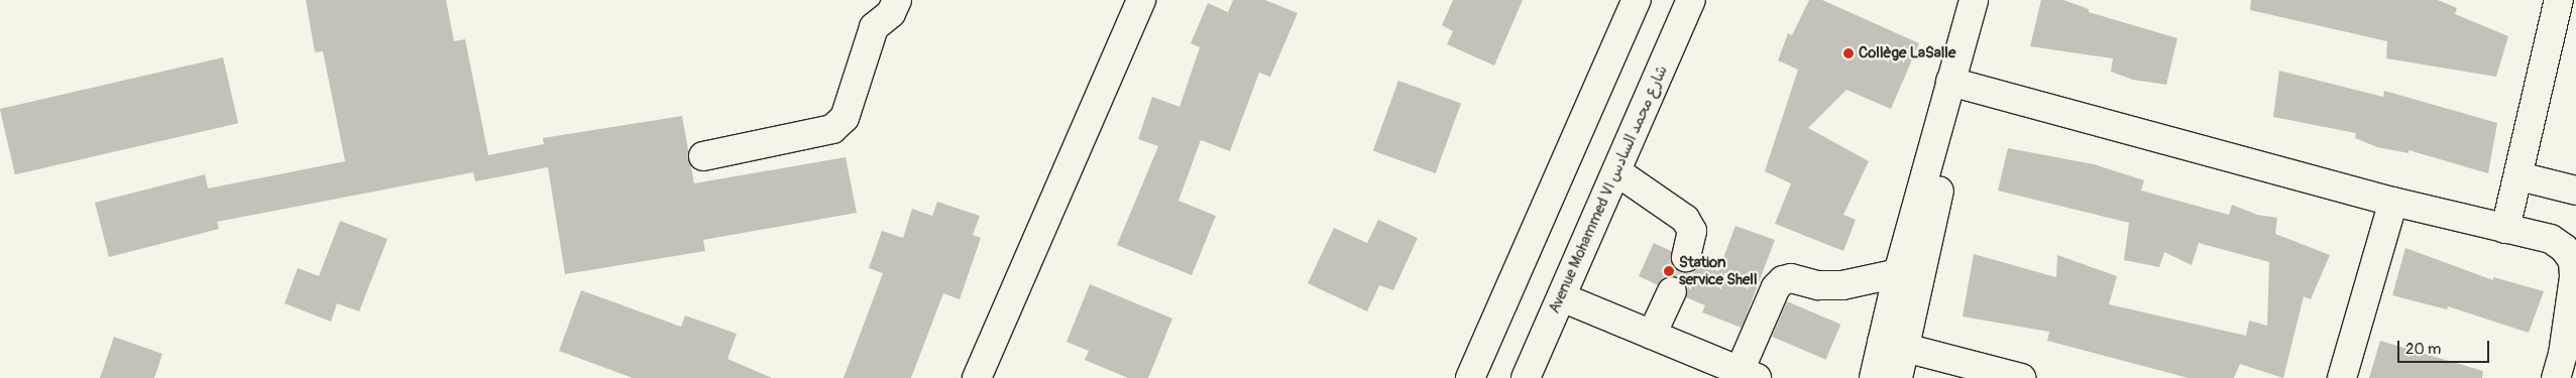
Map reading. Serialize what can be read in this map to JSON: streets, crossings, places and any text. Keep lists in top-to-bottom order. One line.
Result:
{"streets":{"street":["Avenue Mohammed VI شارع محمد السادس"]},"places":["Collège LaSalle","Station service Shell"],"scale_bar":"20 m"}
